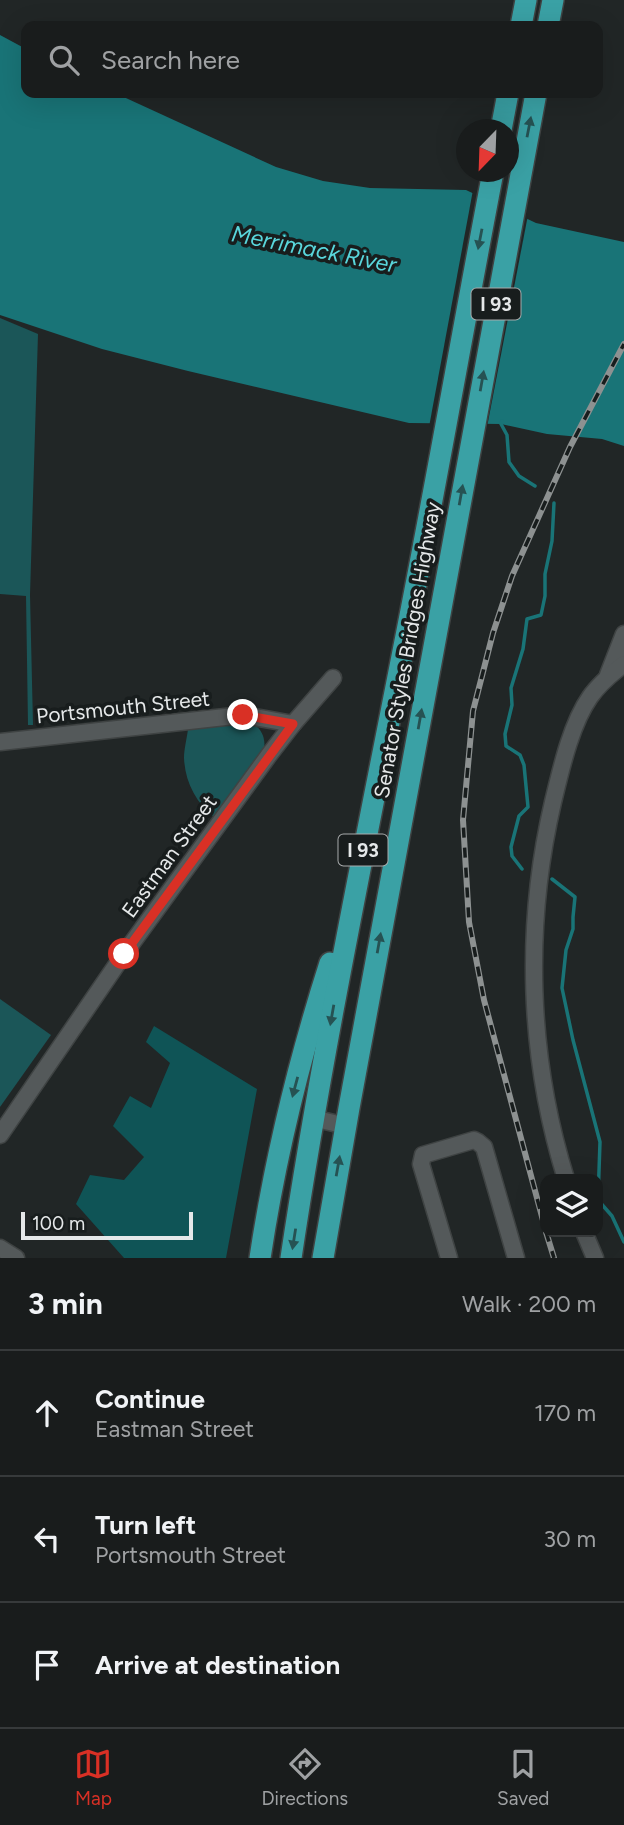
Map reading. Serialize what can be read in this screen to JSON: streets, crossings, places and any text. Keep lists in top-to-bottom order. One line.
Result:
{"streets":{"highway":["I 93","Senator Styles Bridges Highway"],"street":["Portsmouth Street","Eastman Street"]},"crossings":[["Portsmouth Street","Eastman Street"]],"water":["Merrimack River"],"scale_bar":"100 m","north":"bottom left","page":{"search":"Search here","scale":"100 m","heading":["3 min","Walk · 200 m"],"list":[["Continue","Eastman Street","170 m"],["Turn left","Portsmouth Street","30 m"],"Arrive at destination"],"nav":["Map","Directions","Saved"]}}
